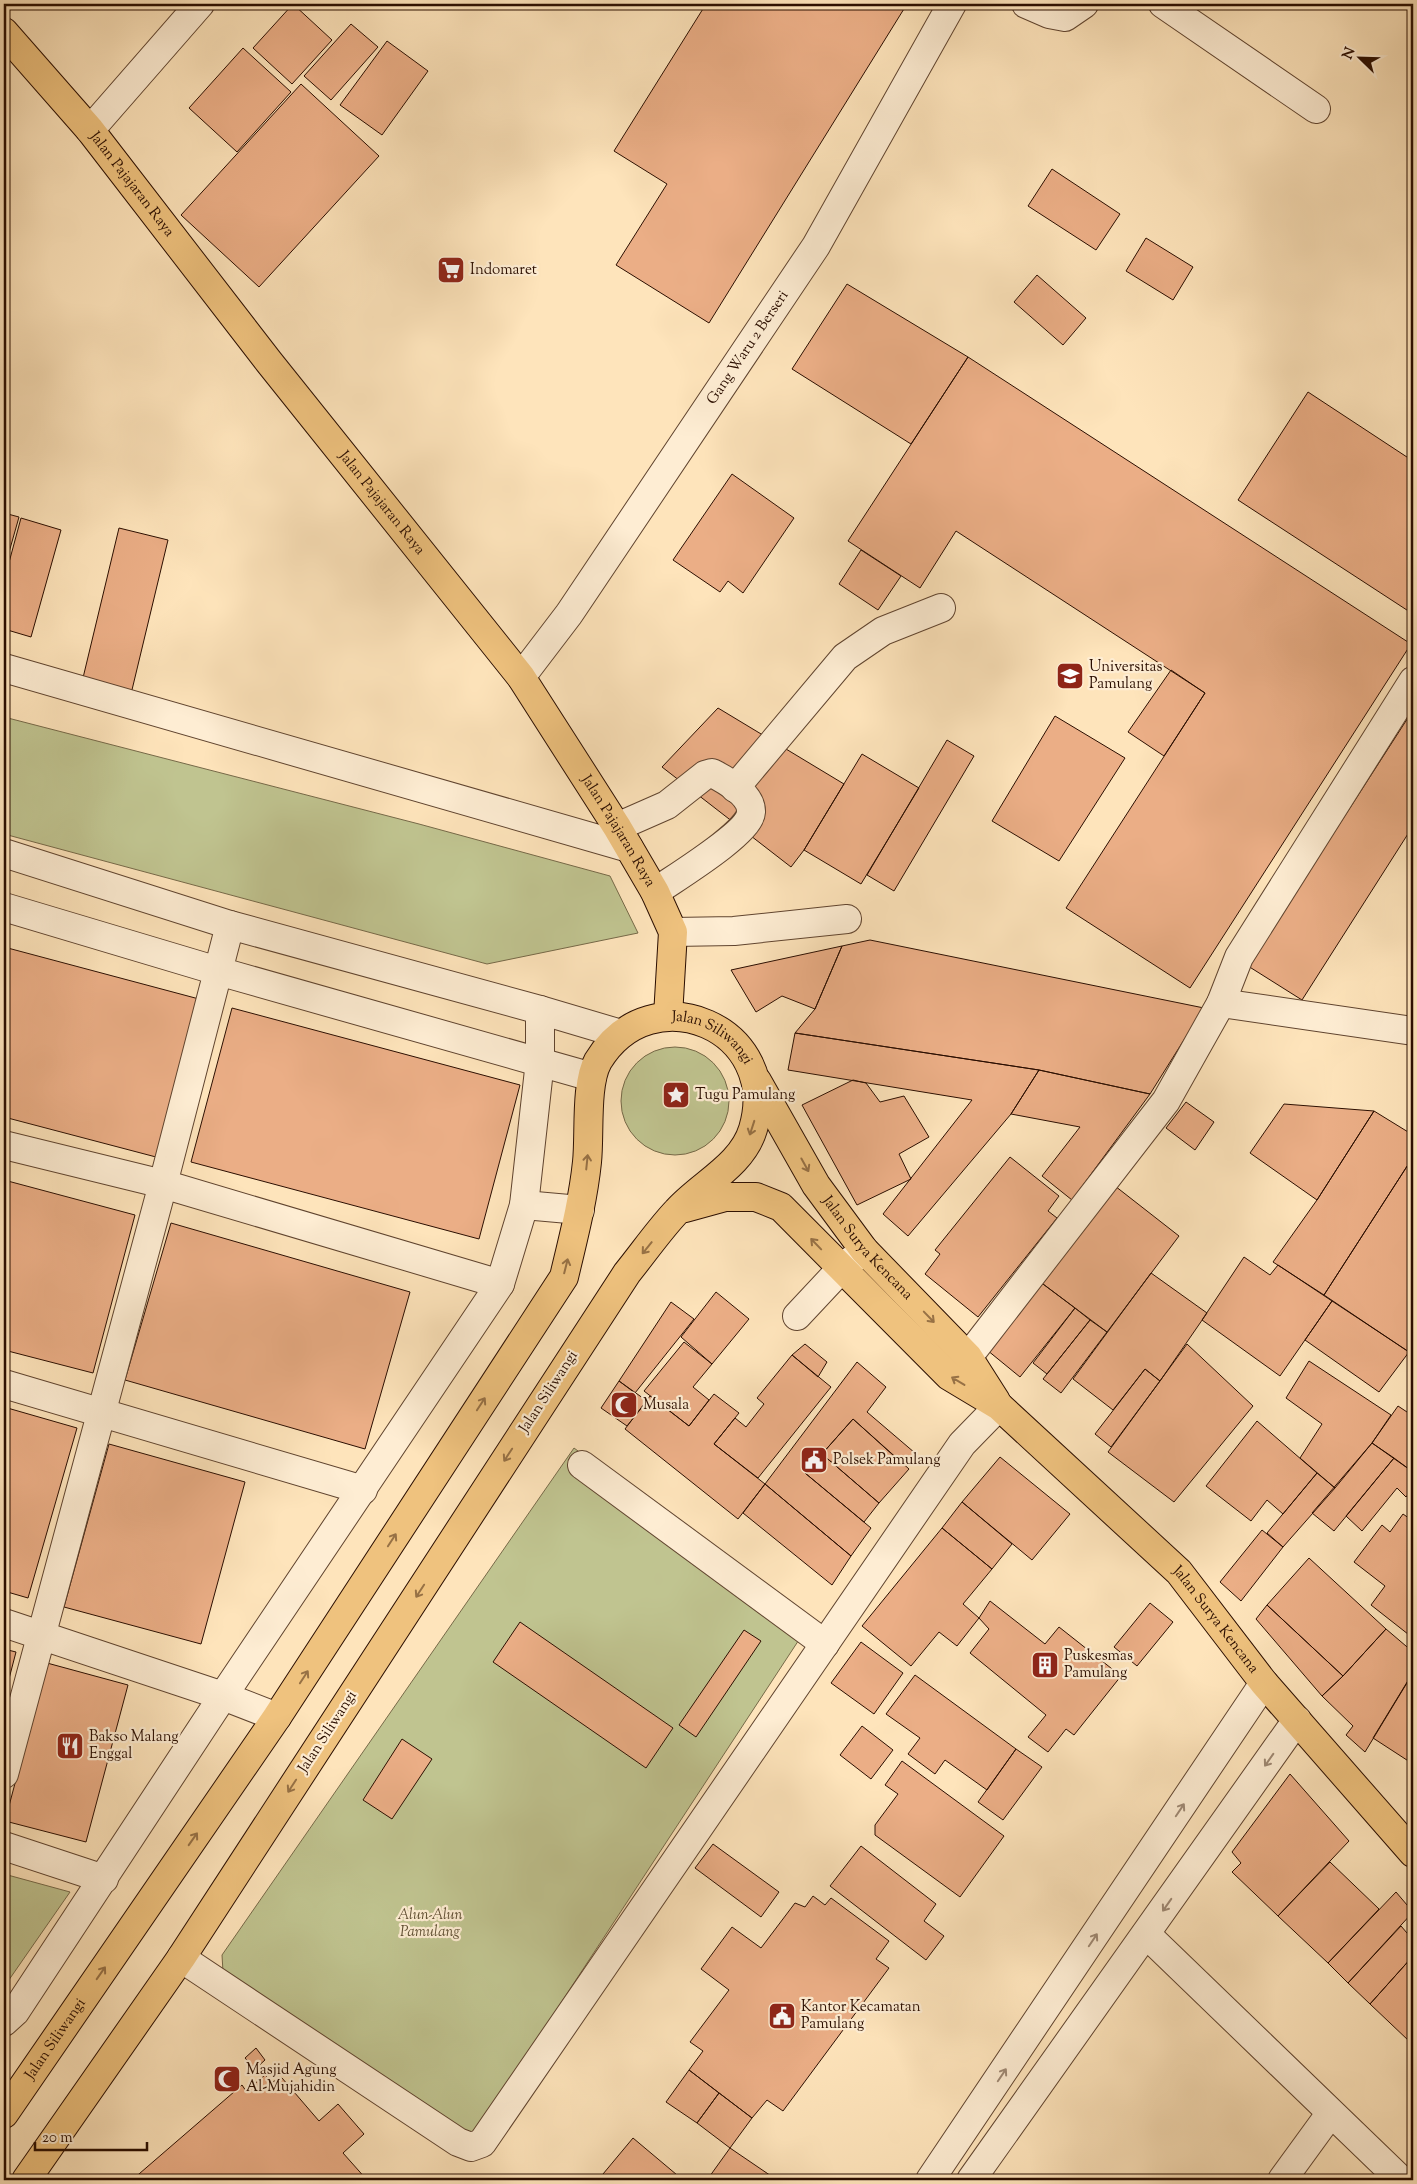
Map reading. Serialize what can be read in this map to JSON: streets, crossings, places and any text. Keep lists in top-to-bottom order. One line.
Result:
{"streets":{"main road":["Jalan Pajajaran Raya","Jalan Siliwangi","Jalan Surya Kencana"],"street":["Gang Waru 2 Berseri"]},"crossings":[["Jalan Pajajaran Raya","Gang Waru 2 Berseri"],["Jalan Siliwangi","Jalan Surya Kencana"]],"parks":["Alun-Alun Pamulang"],"places":{"supermarket":["Indomaret"],"school or university":["Universitas Pamulang"],"place":["Tugu Pamulang"],"mosque":["Musala","Masjid Agung Al-Mujahidin"],"public building":["Polsek Pamulang","Kantor Kecamatan Pamulang"],"building":["Puskesmas Pamulang"],"restaurant":["Bakso Malang Enggal"]},"scale_bar":"20 m","north":"top left"}
